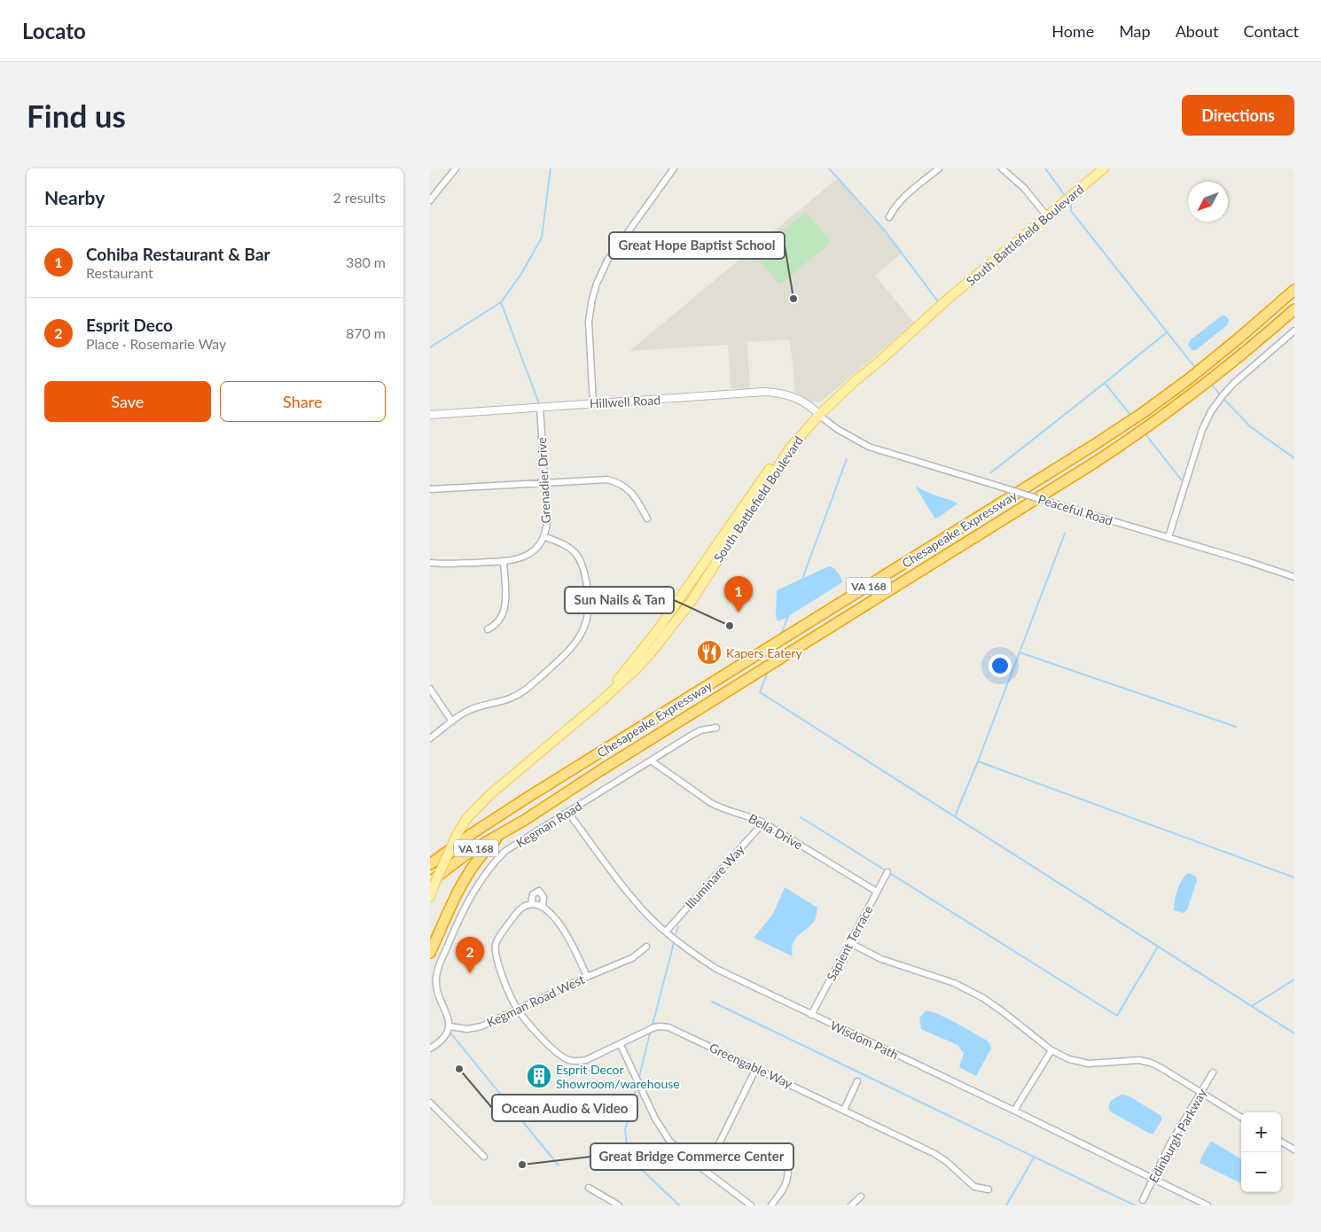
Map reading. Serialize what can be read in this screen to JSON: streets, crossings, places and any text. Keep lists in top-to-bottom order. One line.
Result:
{"streets":{"highway":["Chesapeake Expressway","VA 168"],"main road":["South Battlefield Boulevard"],"street":["Hillwell Road","Grenadier Drive","Peaceful Road","Kegman Road","Bella Drive","Illuminare Way","Sapient Terrace","Kegman Road West","Wisdom Path","Greengable Way","Edinburgh Parkway"]},"crossings":[["South Battlefield Boulevard","Hillwell Road"],["South Battlefield Boulevard","Peaceful Road"],["South Battlefield Boulevard","Chesapeake Expressway"],["Hillwell Road","Grenadier Drive"],["Hillwell Road","Peaceful Road"],["Kegman Road","Bella Drive"],["Kegman Road","Kegman Road West"],["Kegman Road","Wisdom Path"],["Bella Drive","Illuminare Way"],["Bella Drive","Sapient Terrace"],["Illuminare Way","Wisdom Path"],["Sapient Terrace","Wisdom Path"],["Kegman Road West","Greengable Way"],["Wisdom Path","Edinburgh Parkway"]],"places":{"other":["Great Hope Baptist School","Sun Nails & Tan","Ocean Audio & Video","Great Bridge Commerce Center"],"restaurant":["Kapers Eatery"],"building":["Esprit Decor Showroom/warehouse"]},"north":"bottom left","page":{"header":"Locato","nav":["Home","Map","About","Contact"],"buttons":["Directions",["Save","Share"]],"title":"Find us","heading":["Nearby","2 results"],"list":[{"mark":"1","name":"Cohiba Restaurant & Bar","note":"Restaurant","value":"380 m"},{"mark":"2","name":"Esprit Deco","note":"Place · Rosemarie Way","value":"870 m"}],"pins":["1","2"],"map_buttons":["+","−"]}}
